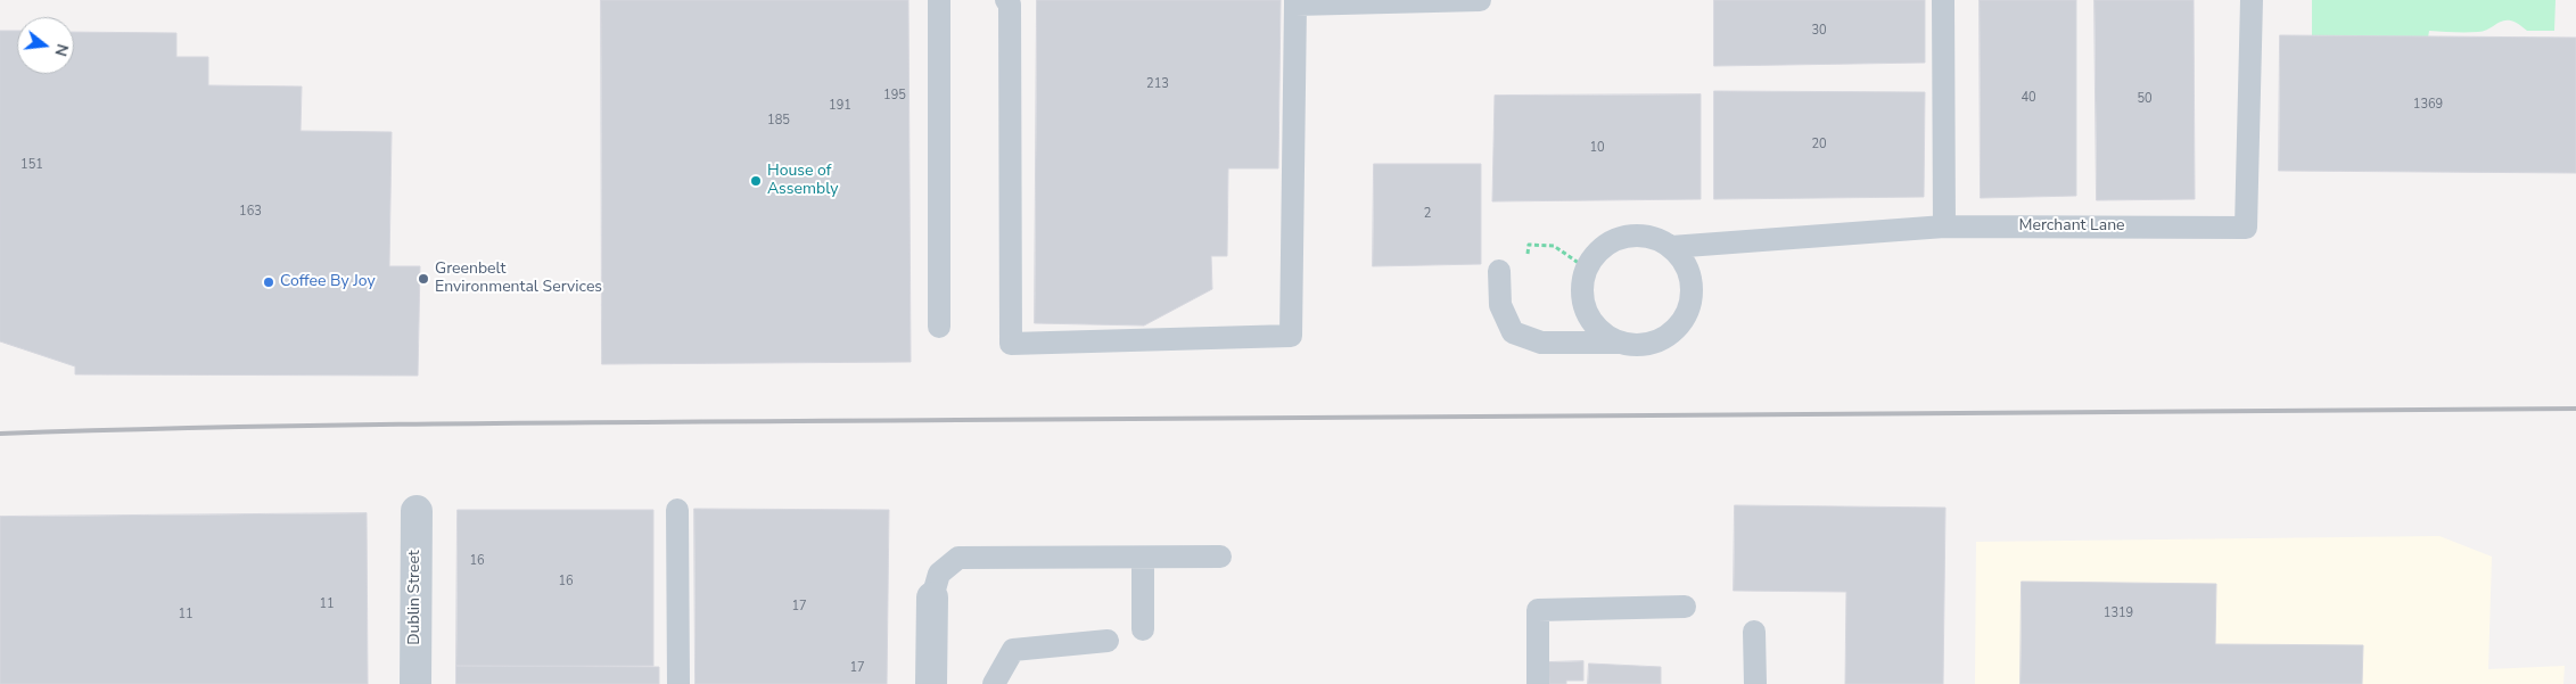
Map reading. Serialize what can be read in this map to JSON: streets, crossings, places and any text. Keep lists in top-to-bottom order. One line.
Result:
{"streets":{"street":["Dublin Street"],"lane":["Merchant Lane"]},"places":["House of Assembly","Greenbelt Environmental Services","Coffee By Joy"],"house_numbers":["30","213","195","40","50","1369","191","185","20","10","151","163","2","16","16","11","17","1319","11","17"],"north":"right"}
